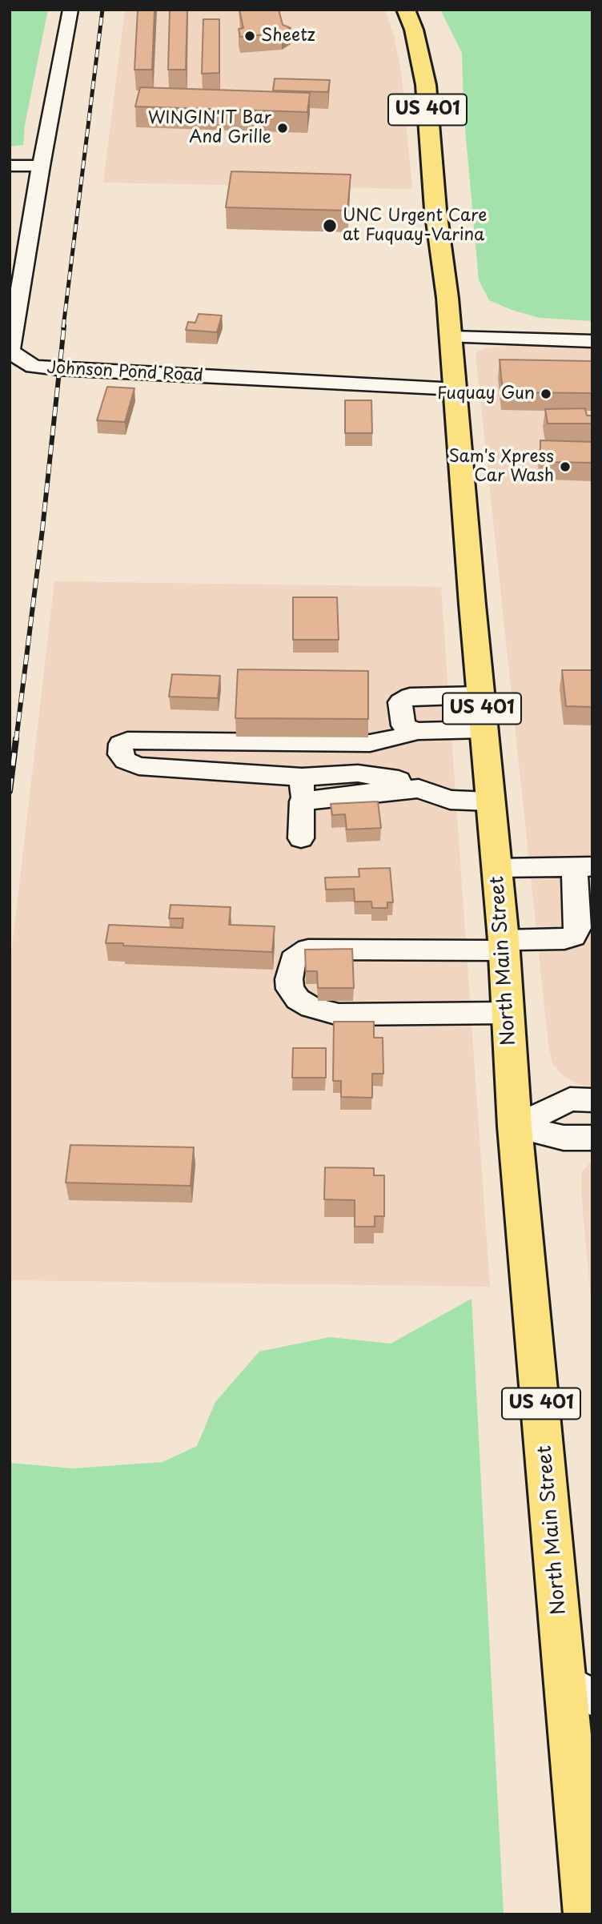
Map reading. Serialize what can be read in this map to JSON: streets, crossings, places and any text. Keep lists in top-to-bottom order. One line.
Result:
{"streets":{"highway":["US 401","North Main Street"],"street":["Johnson Pond Road"]},"crossings":[["Johnson Pond Road","North Main Street"]],"places":["Sheetz","WINGIN'IT Bar And Grille","UNC Urgent Care at Fuquay-Varina","Fuquay Gun","Sam's Xpress Car Wash"]}
